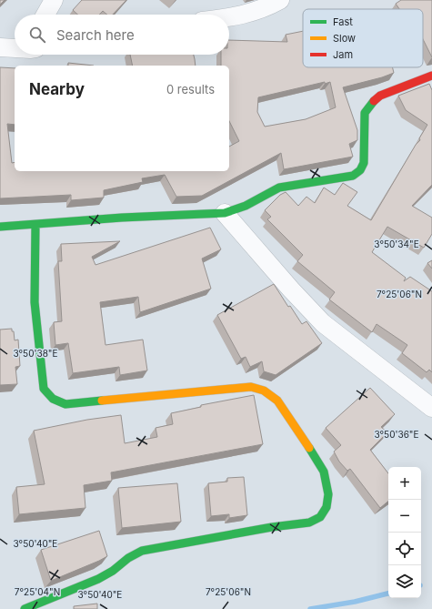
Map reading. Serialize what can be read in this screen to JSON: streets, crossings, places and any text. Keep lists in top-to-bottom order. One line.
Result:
{"legend":["Fast","Slow","Jam"],"page":{"search":"Search here","heading":["Nearby","0 results"],"map_buttons":["+","−"]},"coordinates":["3°50'34\"E","7°25'06\"N","3°50'38\"E","3°50'36\"E","3°50'40\"E","7°25'04\"N"]}
